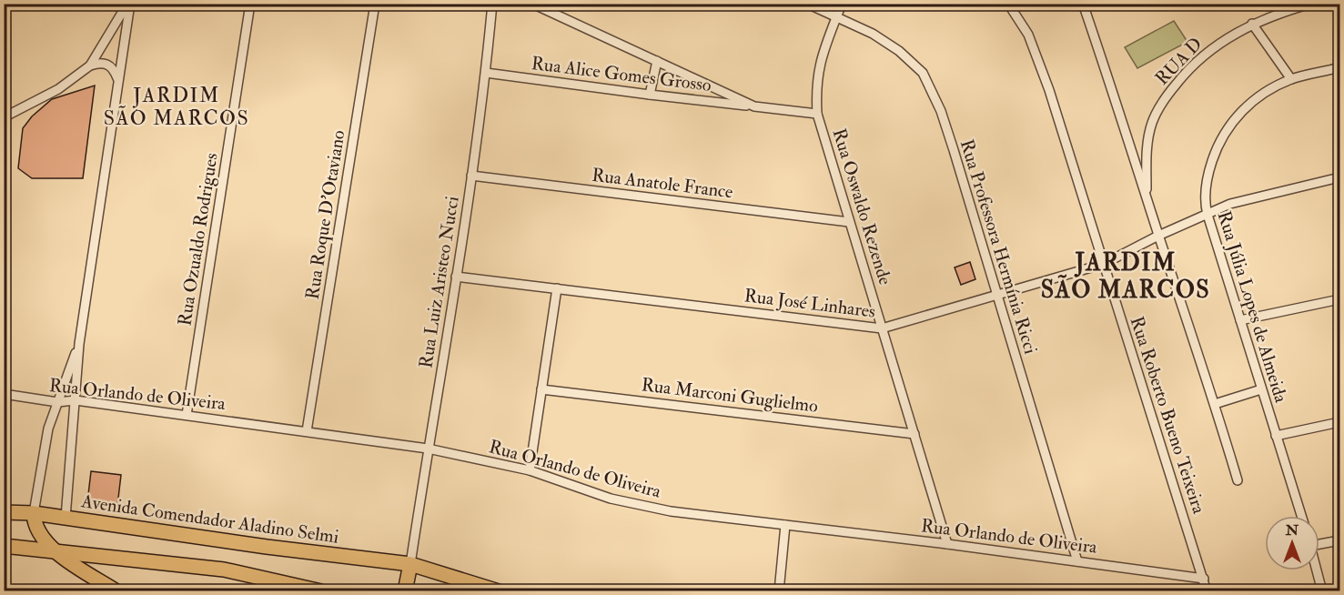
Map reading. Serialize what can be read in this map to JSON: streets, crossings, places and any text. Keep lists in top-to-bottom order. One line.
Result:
{"streets":{"main road":["Avenida Comendador Aladino Selmi"],"street":["RUA D","Rua Alice Gomes Grosso","Rua Anatole France","Rua Oswaldo Rezende","Rua Roque D'Otaviano","Rua Ozualdo Rodrigues","Rua Professora Hermínia Ricci","Rua Luiz Aristeo Nucci","Rua José Linhares","Rua Júlia Lopes de Almeida","Rua Orlando de Oliveira","Rua Marconi Guglielmo","Rua Roberto Bueno Teixeira"]},"crossings":[["Rua Alice Gomes Grosso","Rua Oswaldo Rezende"],["Rua Alice Gomes Grosso","Rua Luiz Aristeo Nucci"],["Rua Anatole France","Rua Oswaldo Rezende"],["Rua Anatole France","Rua Luiz Aristeo Nucci"],["Rua Oswaldo Rezende","Rua Professora Hermínia Ricci"],["Rua Oswaldo Rezende","Rua José Linhares"],["Rua Oswaldo Rezende","Rua Orlando de Oliveira"],["Rua Oswaldo Rezende","Rua Marconi Guglielmo"],["Rua Roque D'Otaviano","Rua Orlando de Oliveira"],["Rua Ozualdo Rodrigues","Rua Orlando de Oliveira"],["Rua Professora Hermínia Ricci","Rua José Linhares"],["Rua Professora Hermínia Ricci","Rua Orlando de Oliveira"],["Rua Luiz Aristeo Nucci","Rua José Linhares"],["Rua Luiz Aristeo Nucci","Rua Orlando de Oliveira"],["Rua Luiz Aristeo Nucci","Avenida Comendador Aladino Selmi"],["Rua José Linhares","Rua Júlia Lopes de Almeida"],["Rua José Linhares","Rua Roberto Bueno Teixeira"],["Rua Orlando de Oliveira","Rua Roberto Bueno Teixeira"]],"districts":["JARDIM SÃO MARCOS","JARDIM SÃO MARCOS"],"north":"top"}
